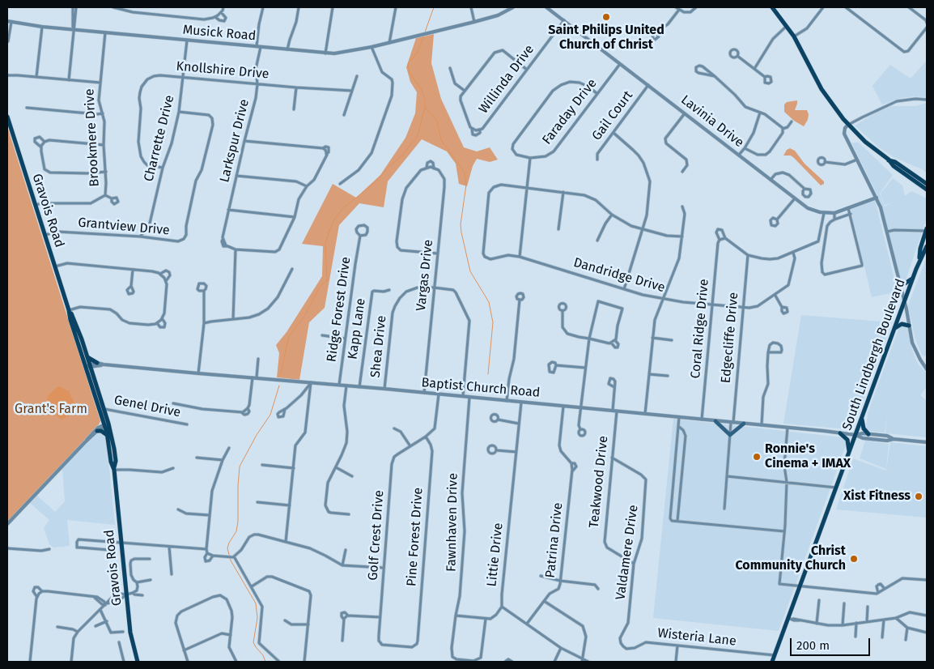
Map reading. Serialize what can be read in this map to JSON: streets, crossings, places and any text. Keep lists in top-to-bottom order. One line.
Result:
{"streets":{"main road":["Gravois Road","South Lindbergh Boulevard"],"street":["Musick Road","Knollshire Drive","Willinda Drive","Faraday Drive","Gail Court","Lavinia Drive","Brookmere Drive","Charrette Drive","Larkspur Drive","Grantview Drive","Vargas Drive","Dandridge Drive","Ridge Forest Drive","Kapp Lane","Coral Ridge Drive","Edgecliffe Drive","Shea Drive","Baptist Church Road","Genel Drive","Teakwood Drive","Fawnhaven Drive","Golf Crest Drive","Pine Forest Drive","Patrina Drive","Valdamere Drive","Littie Drive","Wisteria Lane"]},"crossings":[["Musick Road","Brookmere Drive"],["Musick Road","Charrette Drive"],["Musick Road","Larkspur Drive"],["Knollshire Drive","Charrette Drive"],["Knollshire Drive","Larkspur Drive"],["Willinda Drive","Lavinia Drive"],["Faraday Drive","Lavinia Drive"],["Gail Court","Lavinia Drive"],["Brookmere Drive","Gravois Road"],["Charrette Drive","Grantview Drive"],["Gravois Road","Grantview Drive"],["Gravois Road","Baptist Church Road"],["Gravois Road","Genel Drive"],["Vargas Drive","Shea Drive"],["Vargas Drive","Baptist Church Road"],["Dandridge Drive","Coral Ridge Drive"],["Dandridge Drive","Edgecliffe Drive"],["Ridge Forest Drive","Baptist Church Road"],["Kapp Lane","Baptist Church Road"],["Coral Ridge Drive","Edgecliffe Drive"],["Coral Ridge Drive","Baptist Church Road"],["Edgecliffe Drive","Baptist Church Road"],["Shea Drive","Baptist Church Road"],["South Lindbergh Boulevard","Baptist Church Road"],["South Lindbergh Boulevard","Wisteria Lane"],["Baptist Church Road","Teakwood Drive"],["Baptist Church Road","Fawnhaven Drive"],["Baptist Church Road","Golf Crest Drive"],["Baptist Church Road","Patrina Drive"],["Baptist Church Road","Littie Drive"],["Teakwood Drive","Valdamere Drive"],["Golf Crest Drive","Pine Forest Drive"],["Patrina Drive","Littie Drive"],["Valdamere Drive","Wisteria Lane"]],"parks":["Grant's Farm"],"places":["Saint Philips United Church of Christ","Ronnie's Cinema + IMAX","Xist Fitness","Christ Community Church"],"scale_bar":"200 m"}
